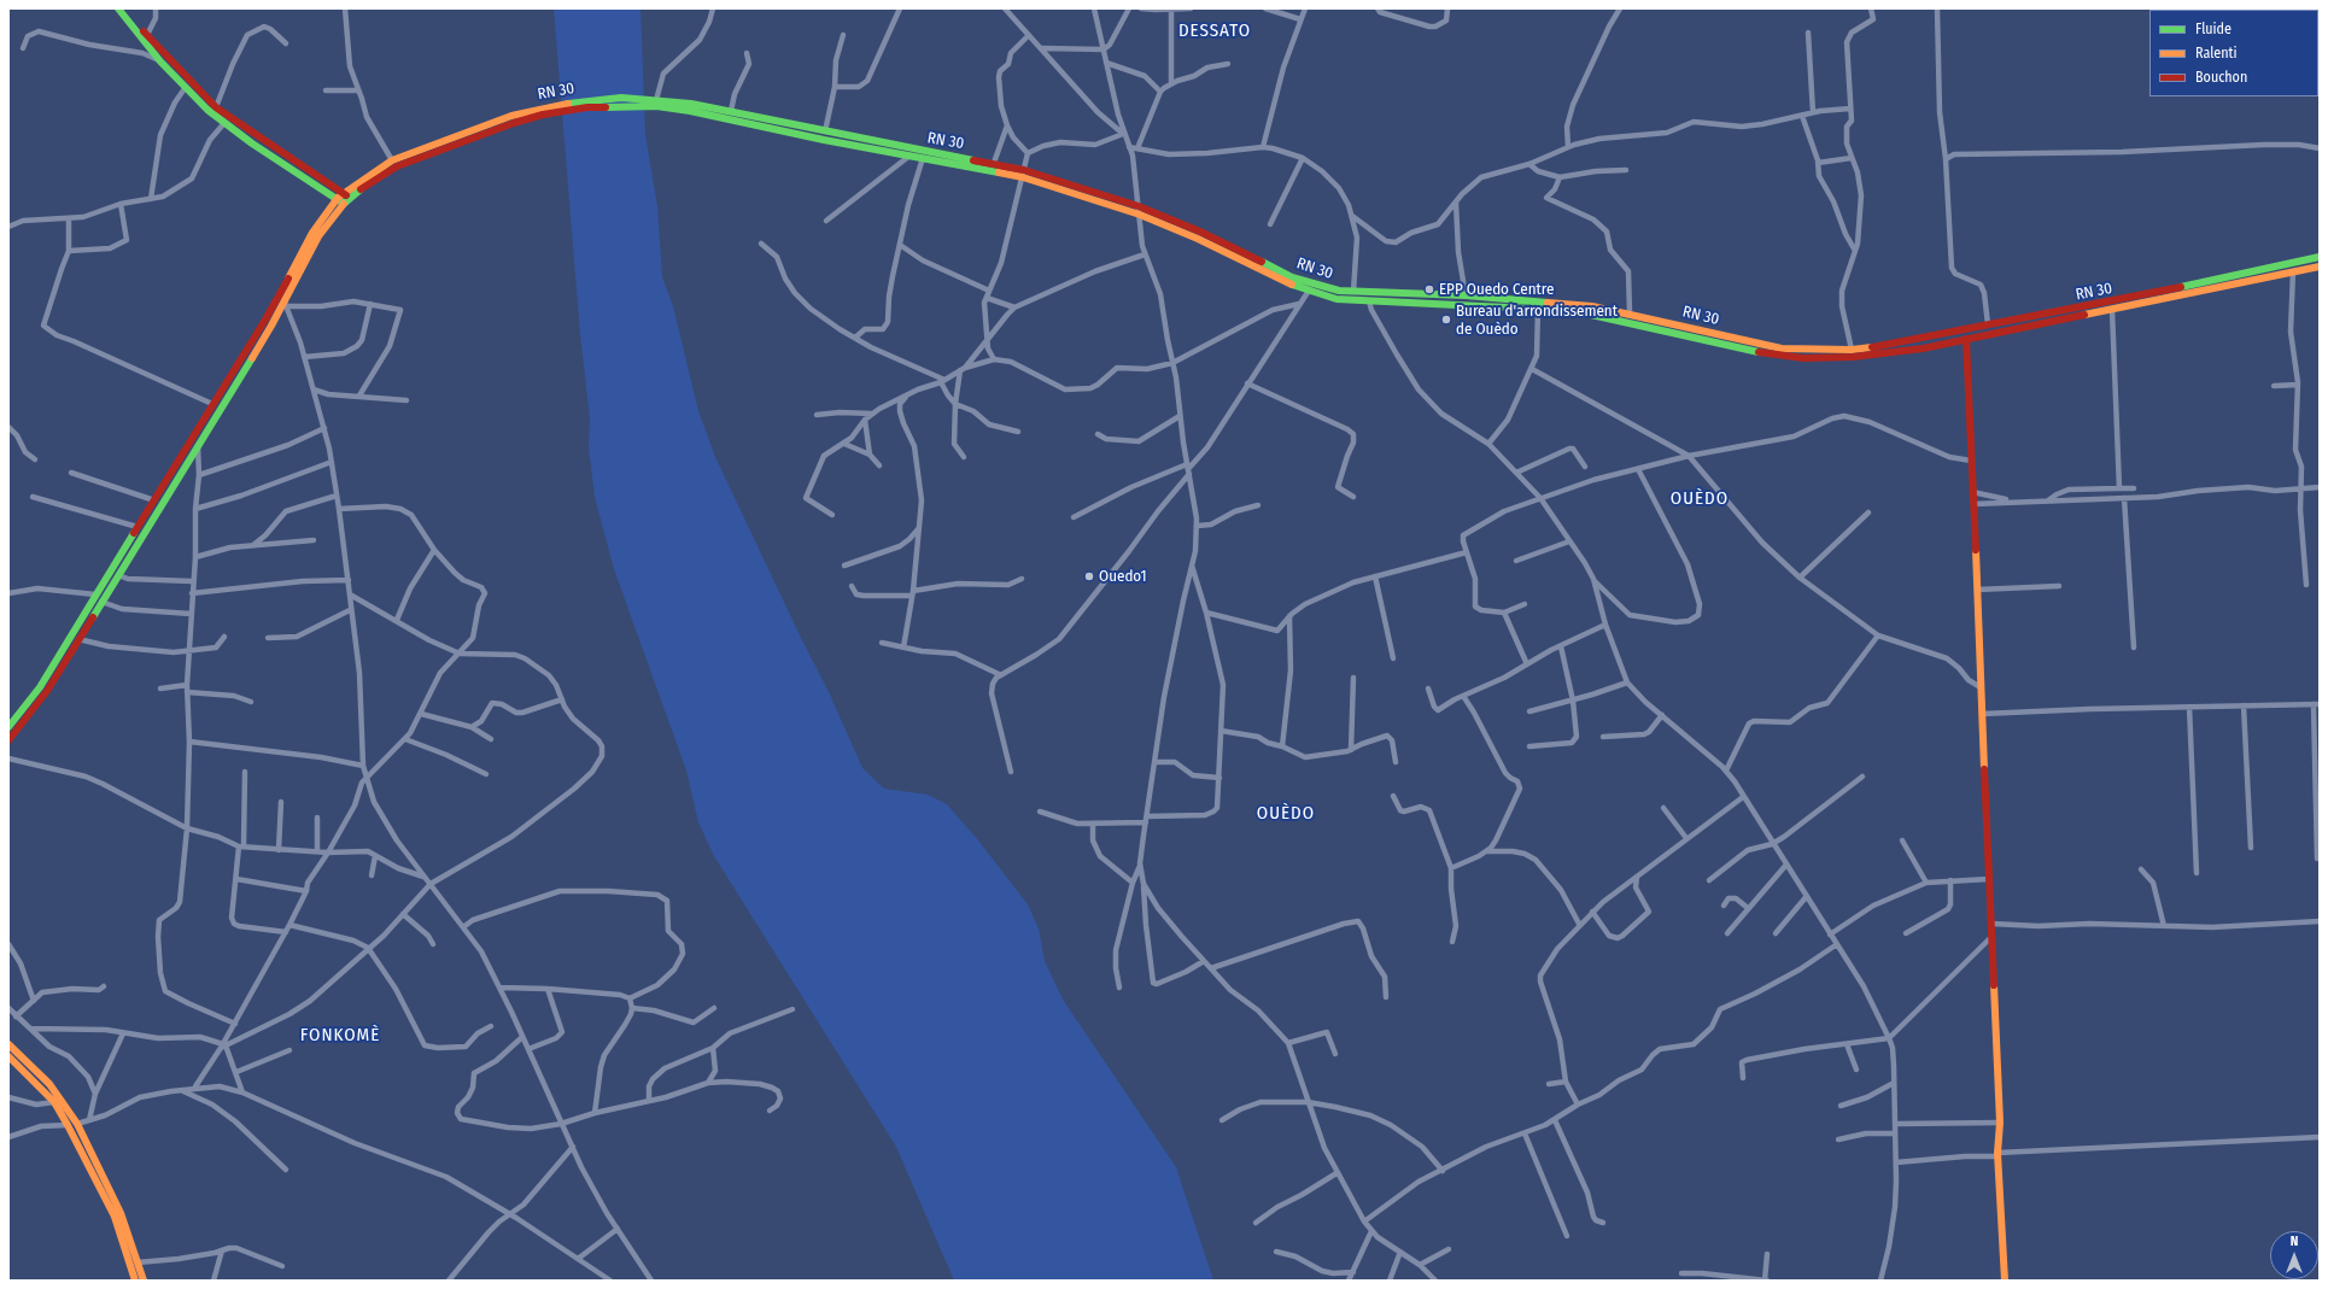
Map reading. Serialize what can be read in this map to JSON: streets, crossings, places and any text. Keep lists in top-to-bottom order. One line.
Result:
{"streets":{"main road":["RN 30"]},"districts":["DESSATO","OUÈDO","OUÈDO","FONKOMÈ"],"places":["EPP Ouedo Centre","Bureau d'arrondissement de Ouèdo","Ouedo1"],"legend":["Fluide","Ralenti","Bouchon"],"north":"top"}
